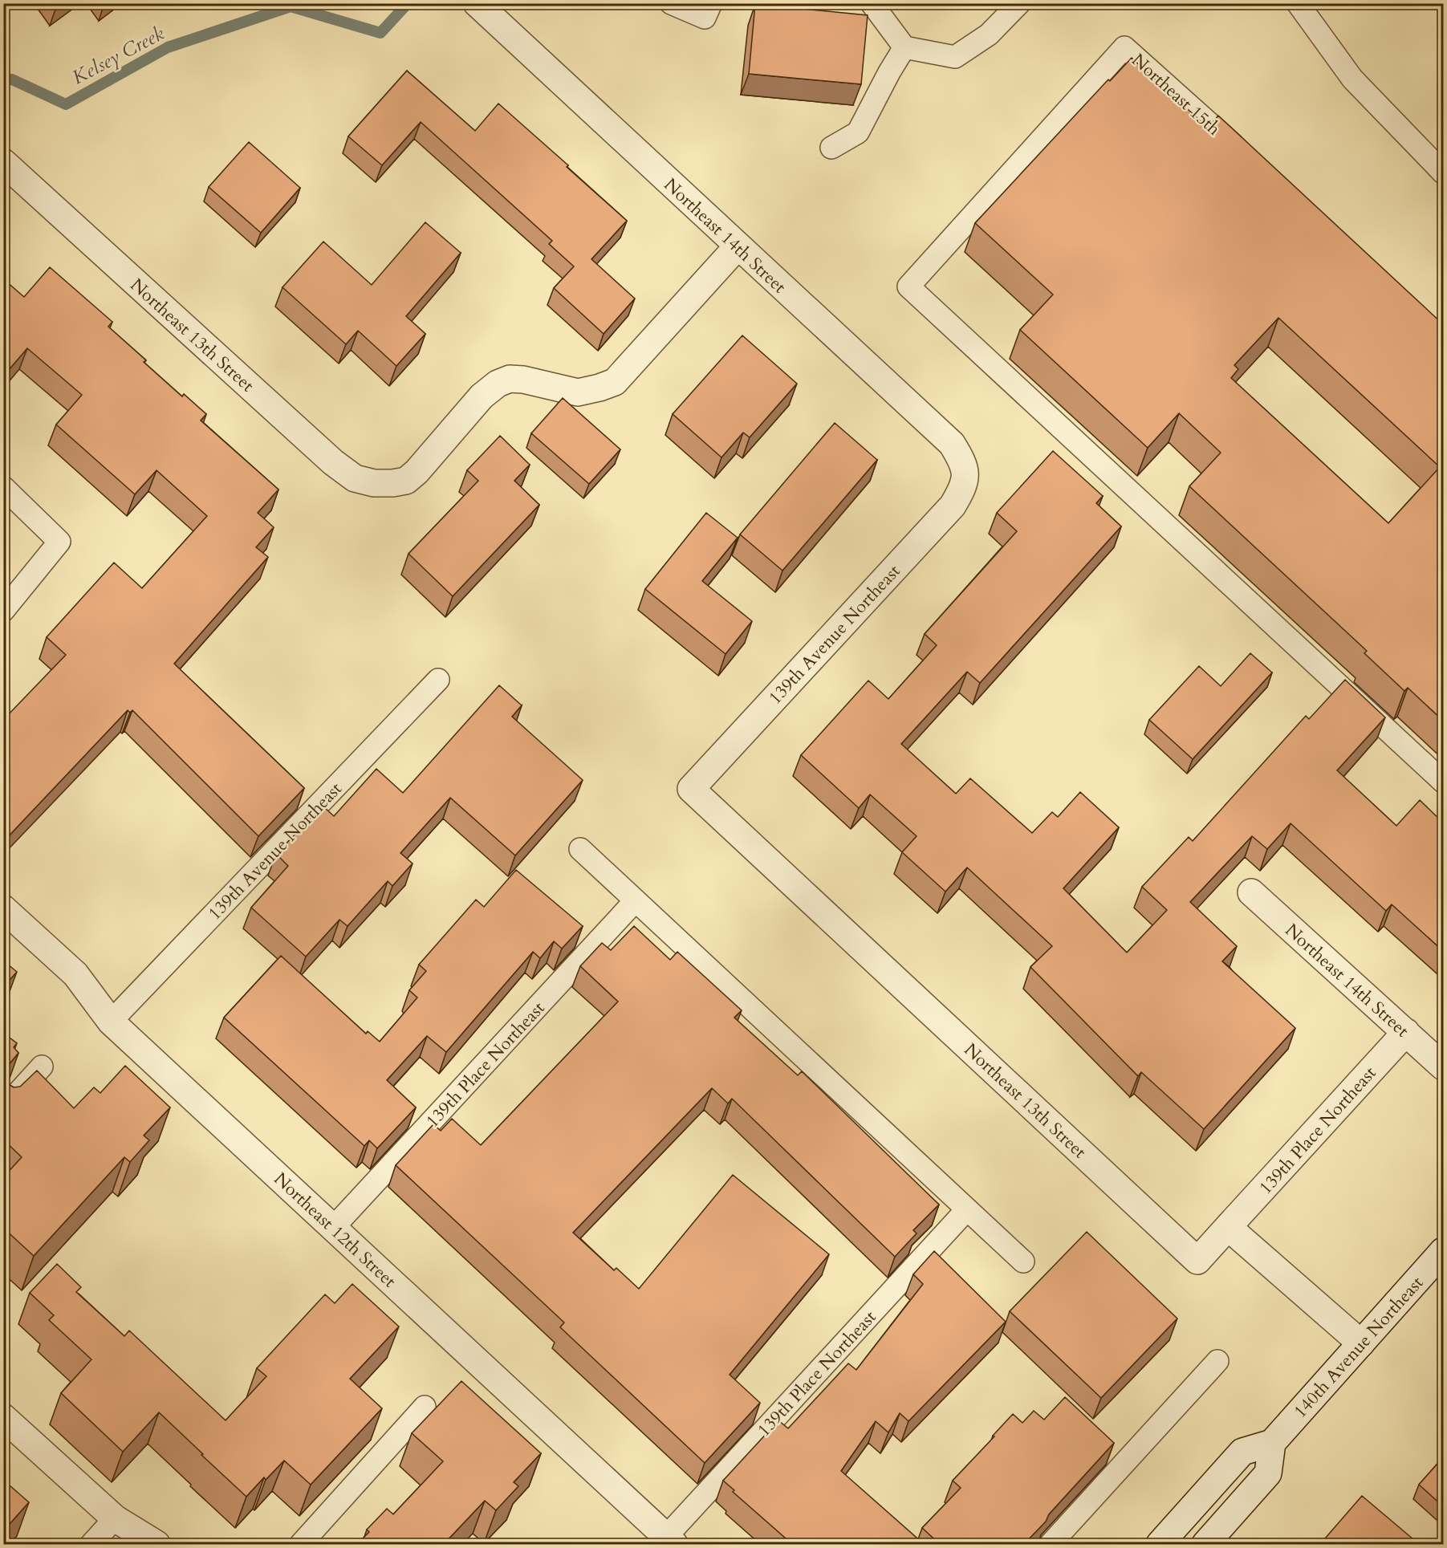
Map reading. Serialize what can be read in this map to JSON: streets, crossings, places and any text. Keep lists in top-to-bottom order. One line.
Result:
{"streets":{"street":["Northeast 14th Street","Northeast 13th Street","139th Avenue Northeast","139th Place Northeast","Northeast 12th Street","140th Avenue Northeast"],"lane":["Northeast 15th"]},"crossings":[["Northeast 14th Street","Northeast 13th Street"],["Northeast 14th Street","139th Avenue Northeast"],["Northeast 14th Street","139th Place Northeast"],["Northeast 13th Street","139th Avenue Northeast"],["Northeast 13th Street","139th Place Northeast"],["139th Avenue Northeast","Northeast 12th Street"],["139th Place Northeast","Northeast 12th Street"]],"water":["Kelsey Creek"]}
